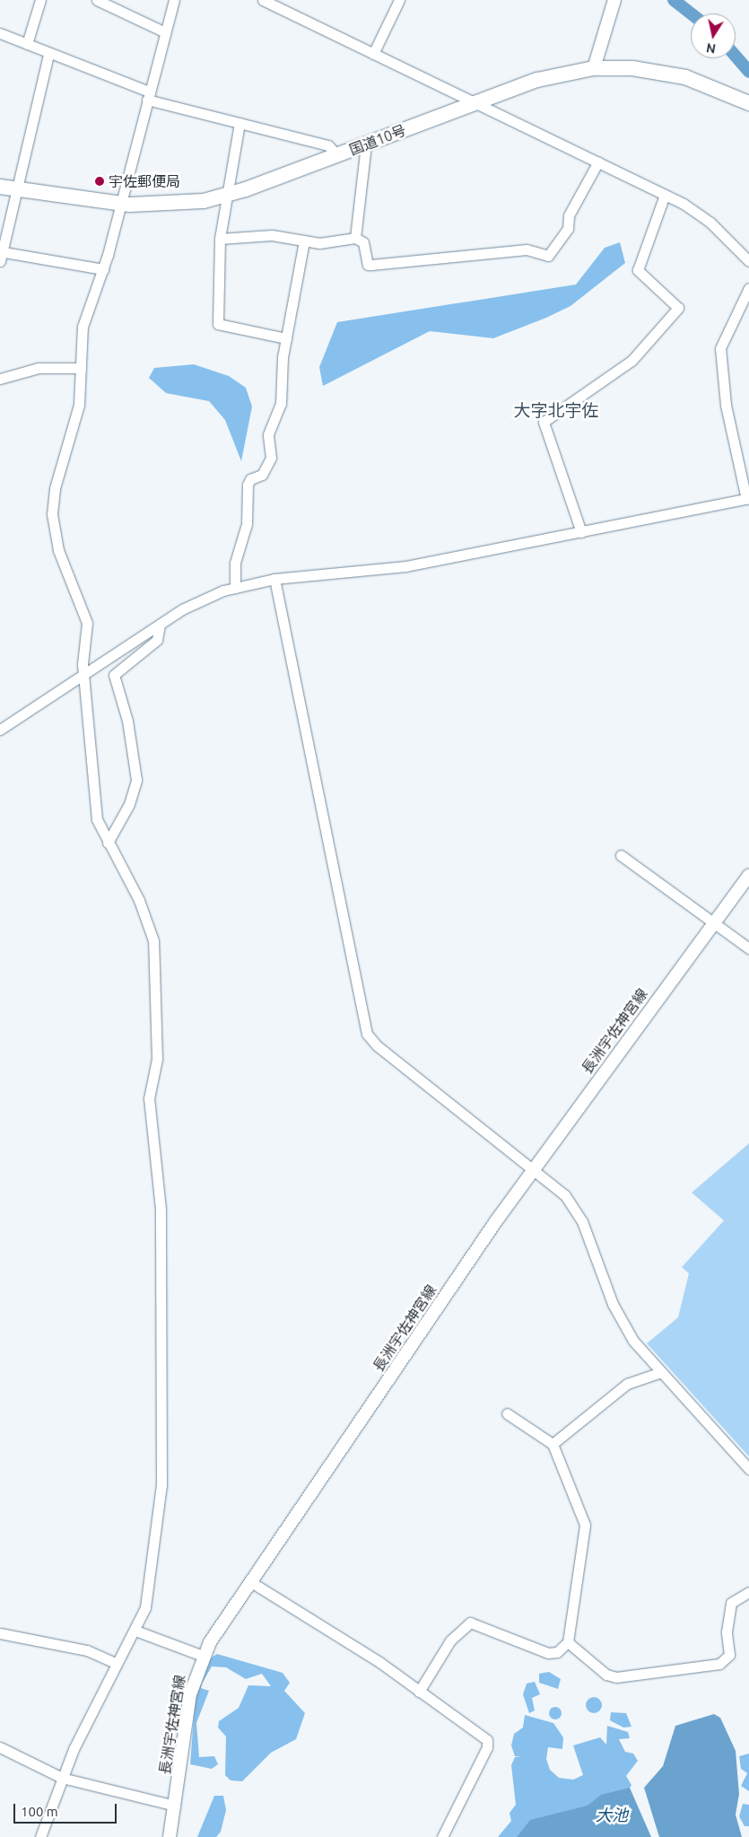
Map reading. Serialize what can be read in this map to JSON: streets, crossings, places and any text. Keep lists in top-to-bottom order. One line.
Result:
{"streets":{"highway":["国道10号"],"main road":["長洲宇佐神宮線"]},"districts":["大字北宇佐"],"water":["大池"],"places":["宇佐郵便局"],"scale_bar":"100 m","north":"bottom"}
